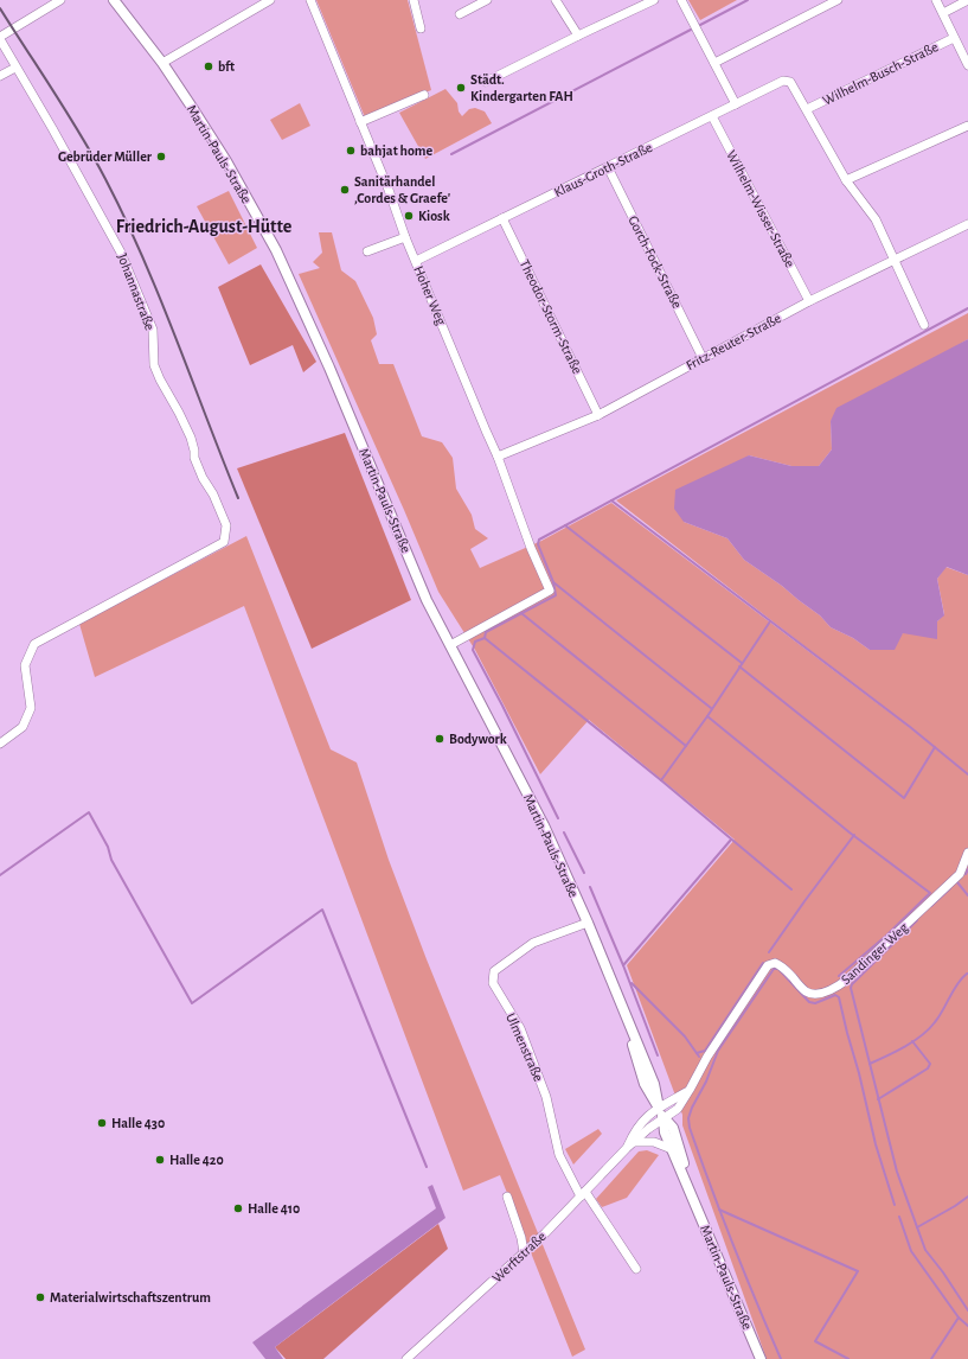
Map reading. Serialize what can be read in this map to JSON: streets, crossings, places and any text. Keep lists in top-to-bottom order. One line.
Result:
{"streets":{"street":["Wilhelm-Busch-Straße","Martin-Pauls-Straße","Klaus-Groth-Straße","Wilhelm-Wisser-Straße","Gorch-Fock-Straße","Johannastraße","Hoher Weg","Theodor-Storm-Straße","Fritz-Reuter-Straße","Sandinger Weg","Ulmenstraße","Werftstraße"]},"crossings":[["Wilhelm-Busch-Straße","Klaus-Groth-Straße"],["Martin-Pauls-Straße","Hoher Weg"],["Martin-Pauls-Straße","Sandinger Weg"],["Martin-Pauls-Straße","Ulmenstraße"],["Martin-Pauls-Straße","Werftstraße"],["Klaus-Groth-Straße","Wilhelm-Wisser-Straße"],["Klaus-Groth-Straße","Gorch-Fock-Straße"],["Klaus-Groth-Straße","Hoher Weg"],["Klaus-Groth-Straße","Theodor-Storm-Straße"],["Wilhelm-Wisser-Straße","Fritz-Reuter-Straße"],["Gorch-Fock-Straße","Fritz-Reuter-Straße"],["Hoher Weg","Fritz-Reuter-Straße"],["Theodor-Storm-Straße","Fritz-Reuter-Straße"],["Sandinger Weg","Werftstraße"],["Ulmenstraße","Werftstraße"]],"districts":["Friedrich-August-Hütte"],"places":["bft","Städt. Kindergarten FAH","bahjat home","Gebrüder Müller","Sanitärhandel ,Cordes & Graefe'","Kiosk","Bodywork","Halle 430","Halle 420","Halle 410","Materialwirtschaftszentrum"]}
